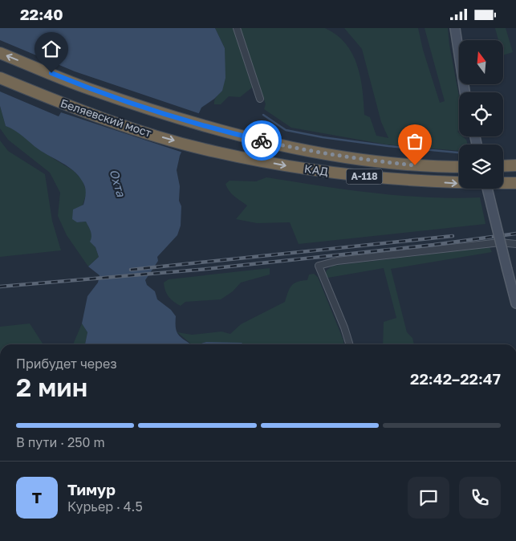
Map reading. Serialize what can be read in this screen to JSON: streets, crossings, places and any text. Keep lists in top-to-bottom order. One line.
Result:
{"streets":{"highway":["Беляевский мост","КАД","А-118"]},"crossings":[["Беляевский мост","КАД"]],"water":["Охта"],"north":"top","page":{"status":"22:40","heading":["2 мин","Прибудет через","22:42–22:47"],"panel":["Тимур","Курьер · 4.5"],"bar":"В пути · 250 m","round":"Т"}}
